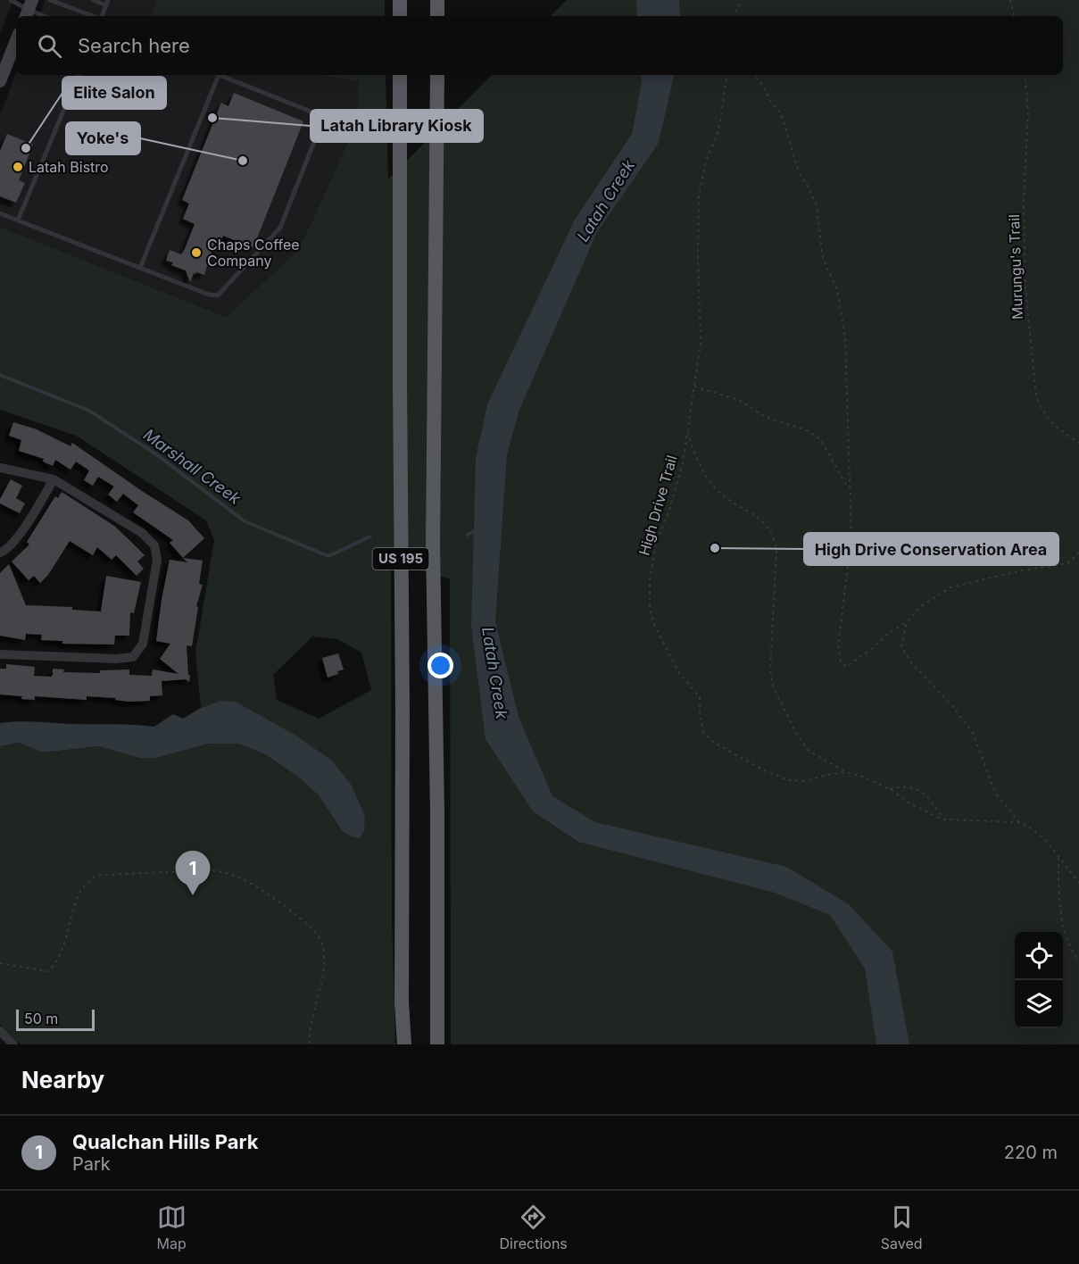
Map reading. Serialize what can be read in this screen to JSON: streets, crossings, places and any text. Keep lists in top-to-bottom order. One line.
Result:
{"streets":{"highway":["US 195"],"path":["Murungu's Trail","High Drive Trail"]},"water":["Latah Creek","Marshall Creek"],"places":["Latah Library Kiosk","Elite Salon","Yoke's","Latah Bistro","Chaps Coffee Company","High Drive Conservation Area"],"scale_bar":"50 m","page":{"search":"Search here","pins":"1","scale":"50 m","heading":"Nearby","list":[{"mark":"1","name":"Qualchan Hills Park","note":"Park","value":"220 m"}],"nav":["Map","Directions","Saved"]}}
